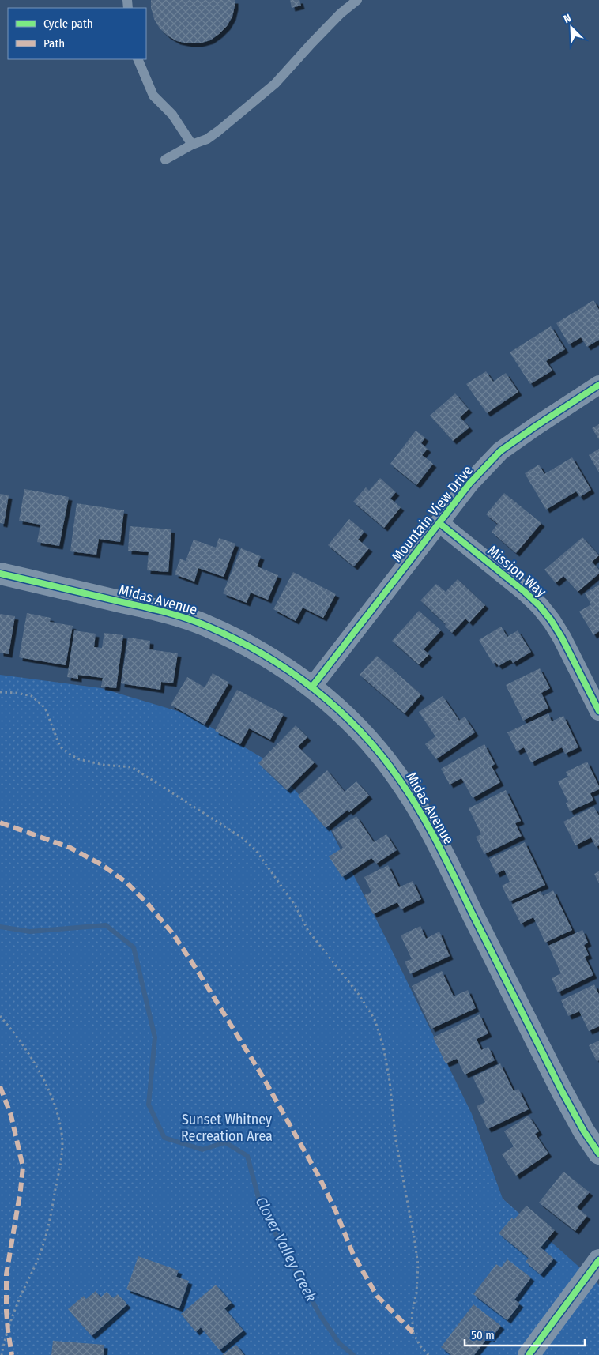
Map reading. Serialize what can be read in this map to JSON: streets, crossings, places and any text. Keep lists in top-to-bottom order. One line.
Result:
{"streets":{"street":["Mountain View Drive","Mission Way","Midas Avenue"]},"crossings":[["Mountain View Drive","Mission Way"],["Mountain View Drive","Midas Avenue"]],"water":["Clover Valley Creek"],"parks":["Sunset Whitney Recreation Area"],"legend":["Cycle path","Path"],"scale_bar":"50 m","north":"top left"}
